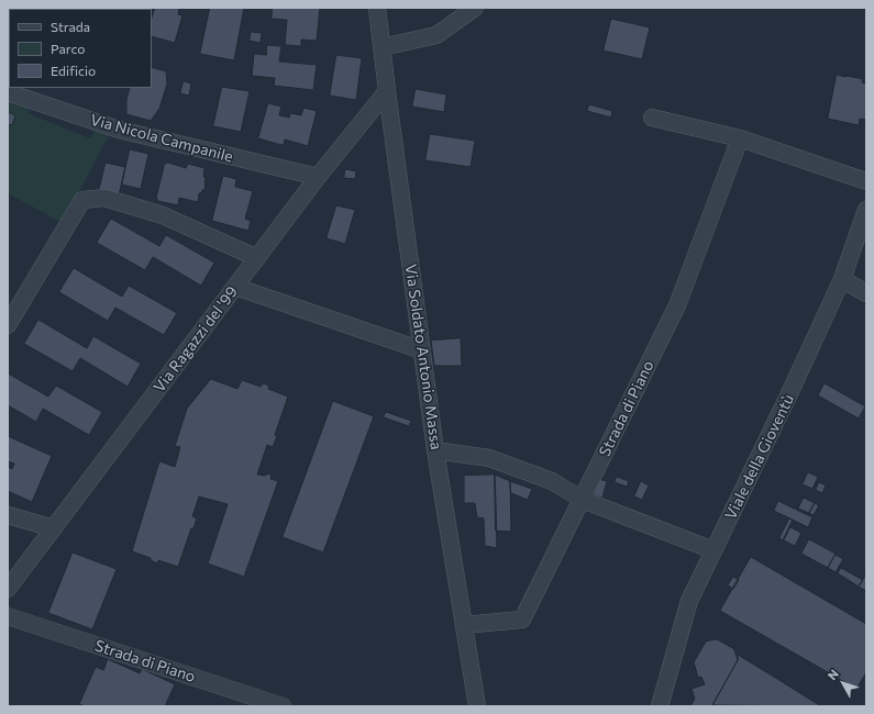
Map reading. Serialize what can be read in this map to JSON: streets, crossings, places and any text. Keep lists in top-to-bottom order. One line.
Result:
{"streets":{"street":["Via Nicola Campanile","Via Ragazzi del '99","Via Soldato Antonio Massa","Strada di Piano","Viale della Gioventù"]},"crossings":[["Via Nicola Campanile","Via Ragazzi del '99"],["Via Ragazzi del '99","Via Soldato Antonio Massa"],["Via Soldato Antonio Massa","Strada di Piano"]],"legend":["Strada","Parco","Edificio"],"north":"top left"}
